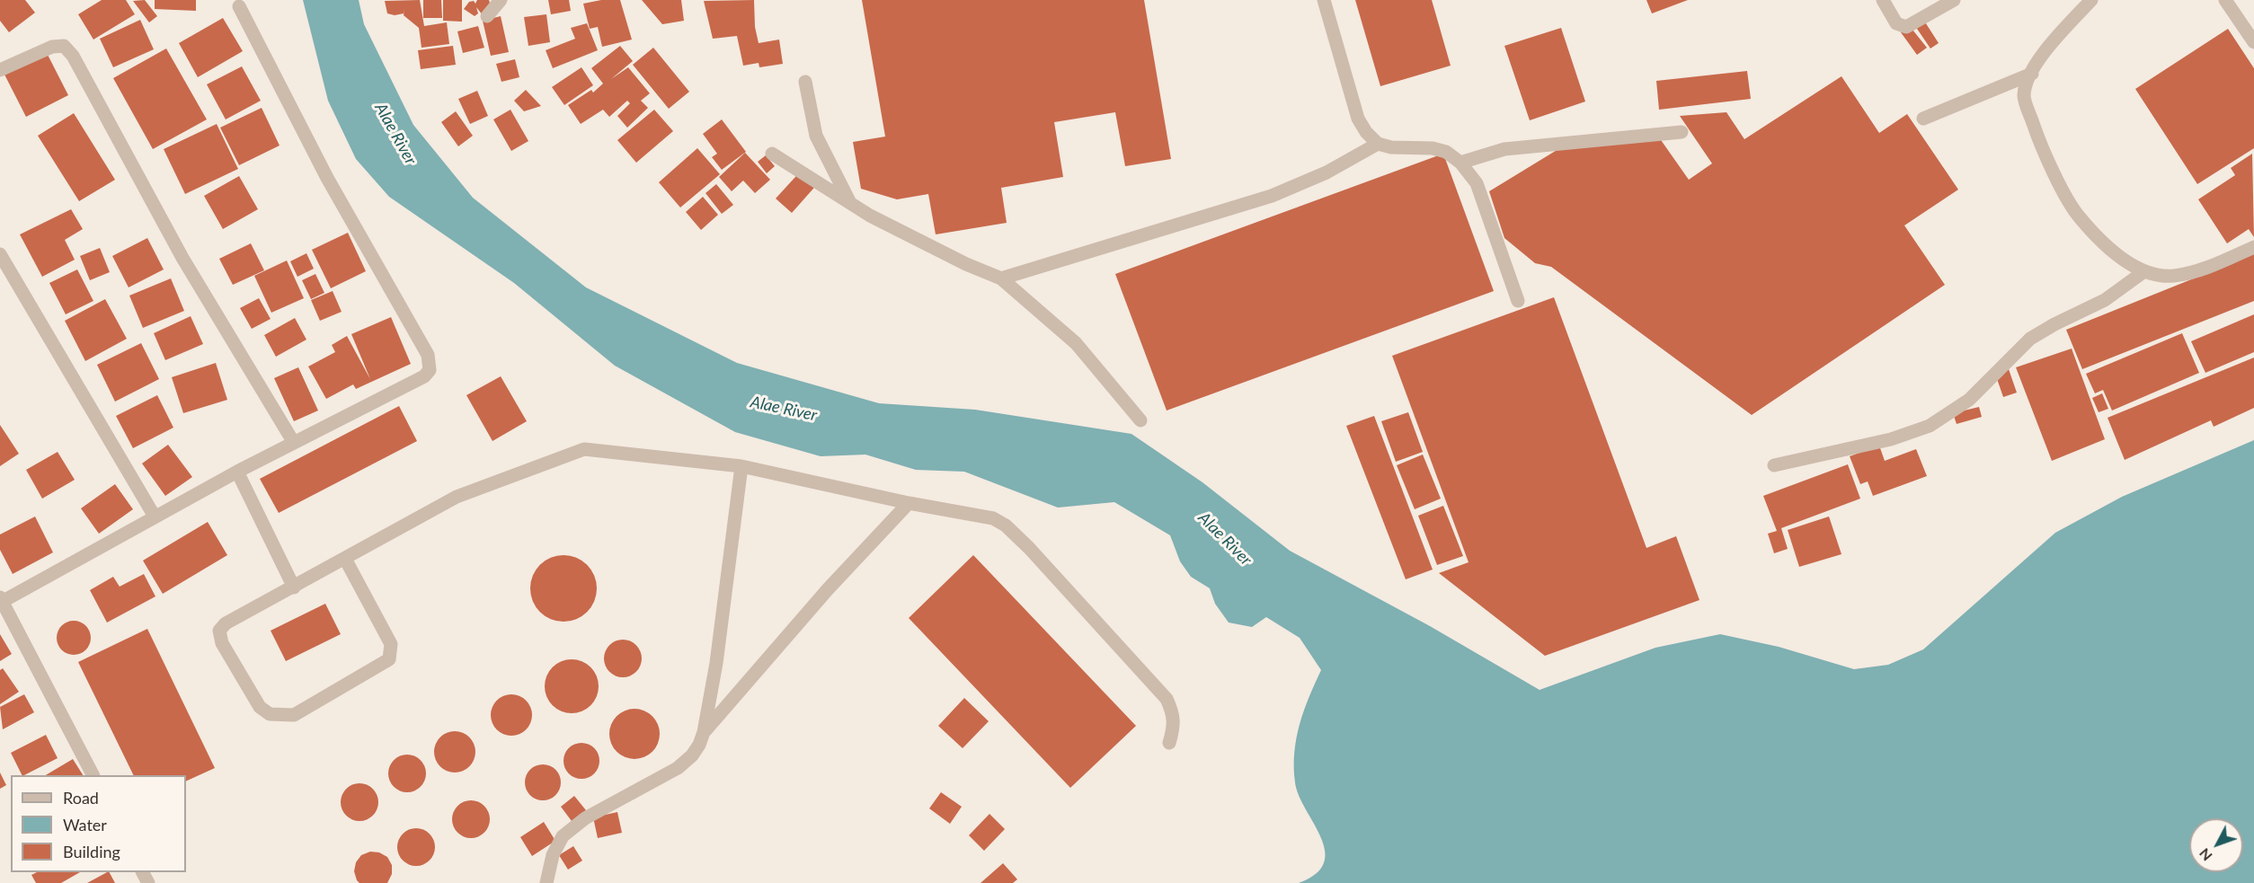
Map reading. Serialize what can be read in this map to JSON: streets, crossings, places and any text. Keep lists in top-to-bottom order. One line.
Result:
{"water":["Alae River"],"legend":["Road","Water","Building"],"north":"bottom left"}
